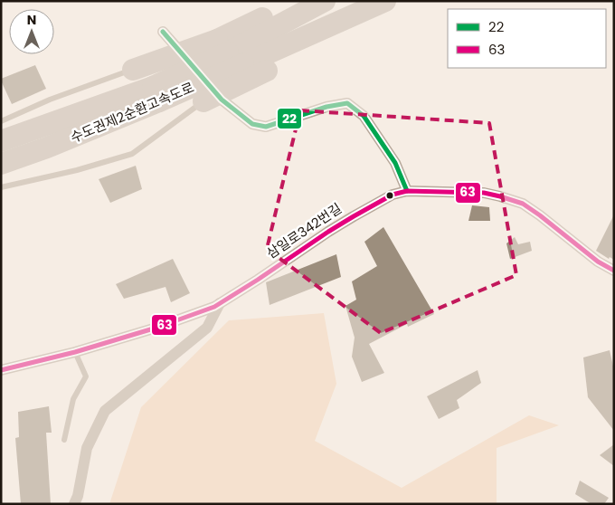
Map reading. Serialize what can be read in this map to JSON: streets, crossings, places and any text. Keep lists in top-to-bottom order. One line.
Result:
{"streets":{"highway":["수도권제2순환고속도로"],"street":["삼일로342번길"]},"lines":["transit line 22","transit line 63"],"legend":["22","63"],"north":"top"}
